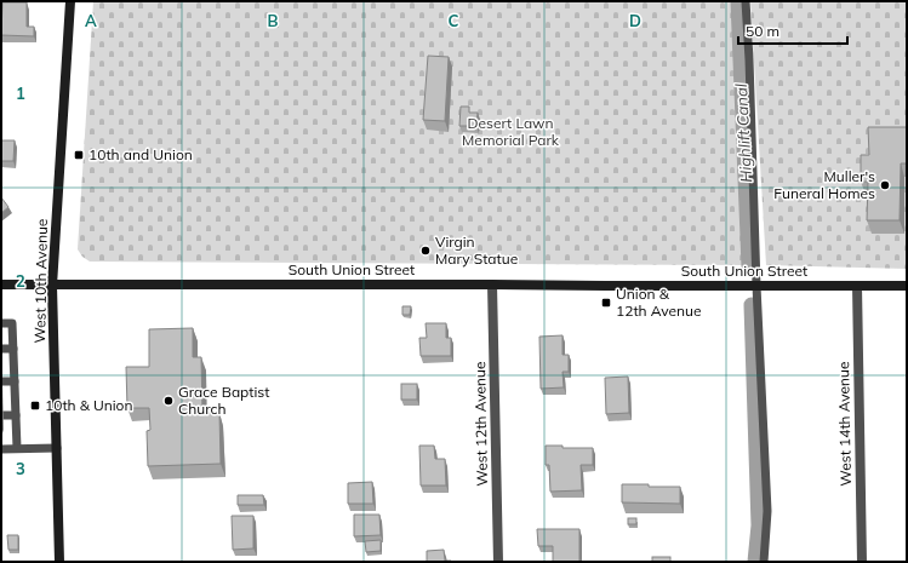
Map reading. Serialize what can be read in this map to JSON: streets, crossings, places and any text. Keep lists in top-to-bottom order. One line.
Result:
{"streets":{"main road":["South Union Street","West 10th Avenue"],"street":["West 12th Avenue","West 14th Avenue"]},"crossings":[["South Union Street","West 10th Avenue"],["South Union Street","West 12th Avenue"],["South Union Street","West 14th Avenue"]],"water":["Highlift Canal"],"parks":["Desert Lawn Memorial Park"],"places":{"transit":["10th and Union","Union & 12th Avenue","10th & Union"],"other":["Muller's Funeral Homes","Virgin Mary Statue","Grace Baptist Church"]},"scale_bar":"50 m","grid":{"columns":["A","B","C","D"],"rows":["1","2","3"]}}
